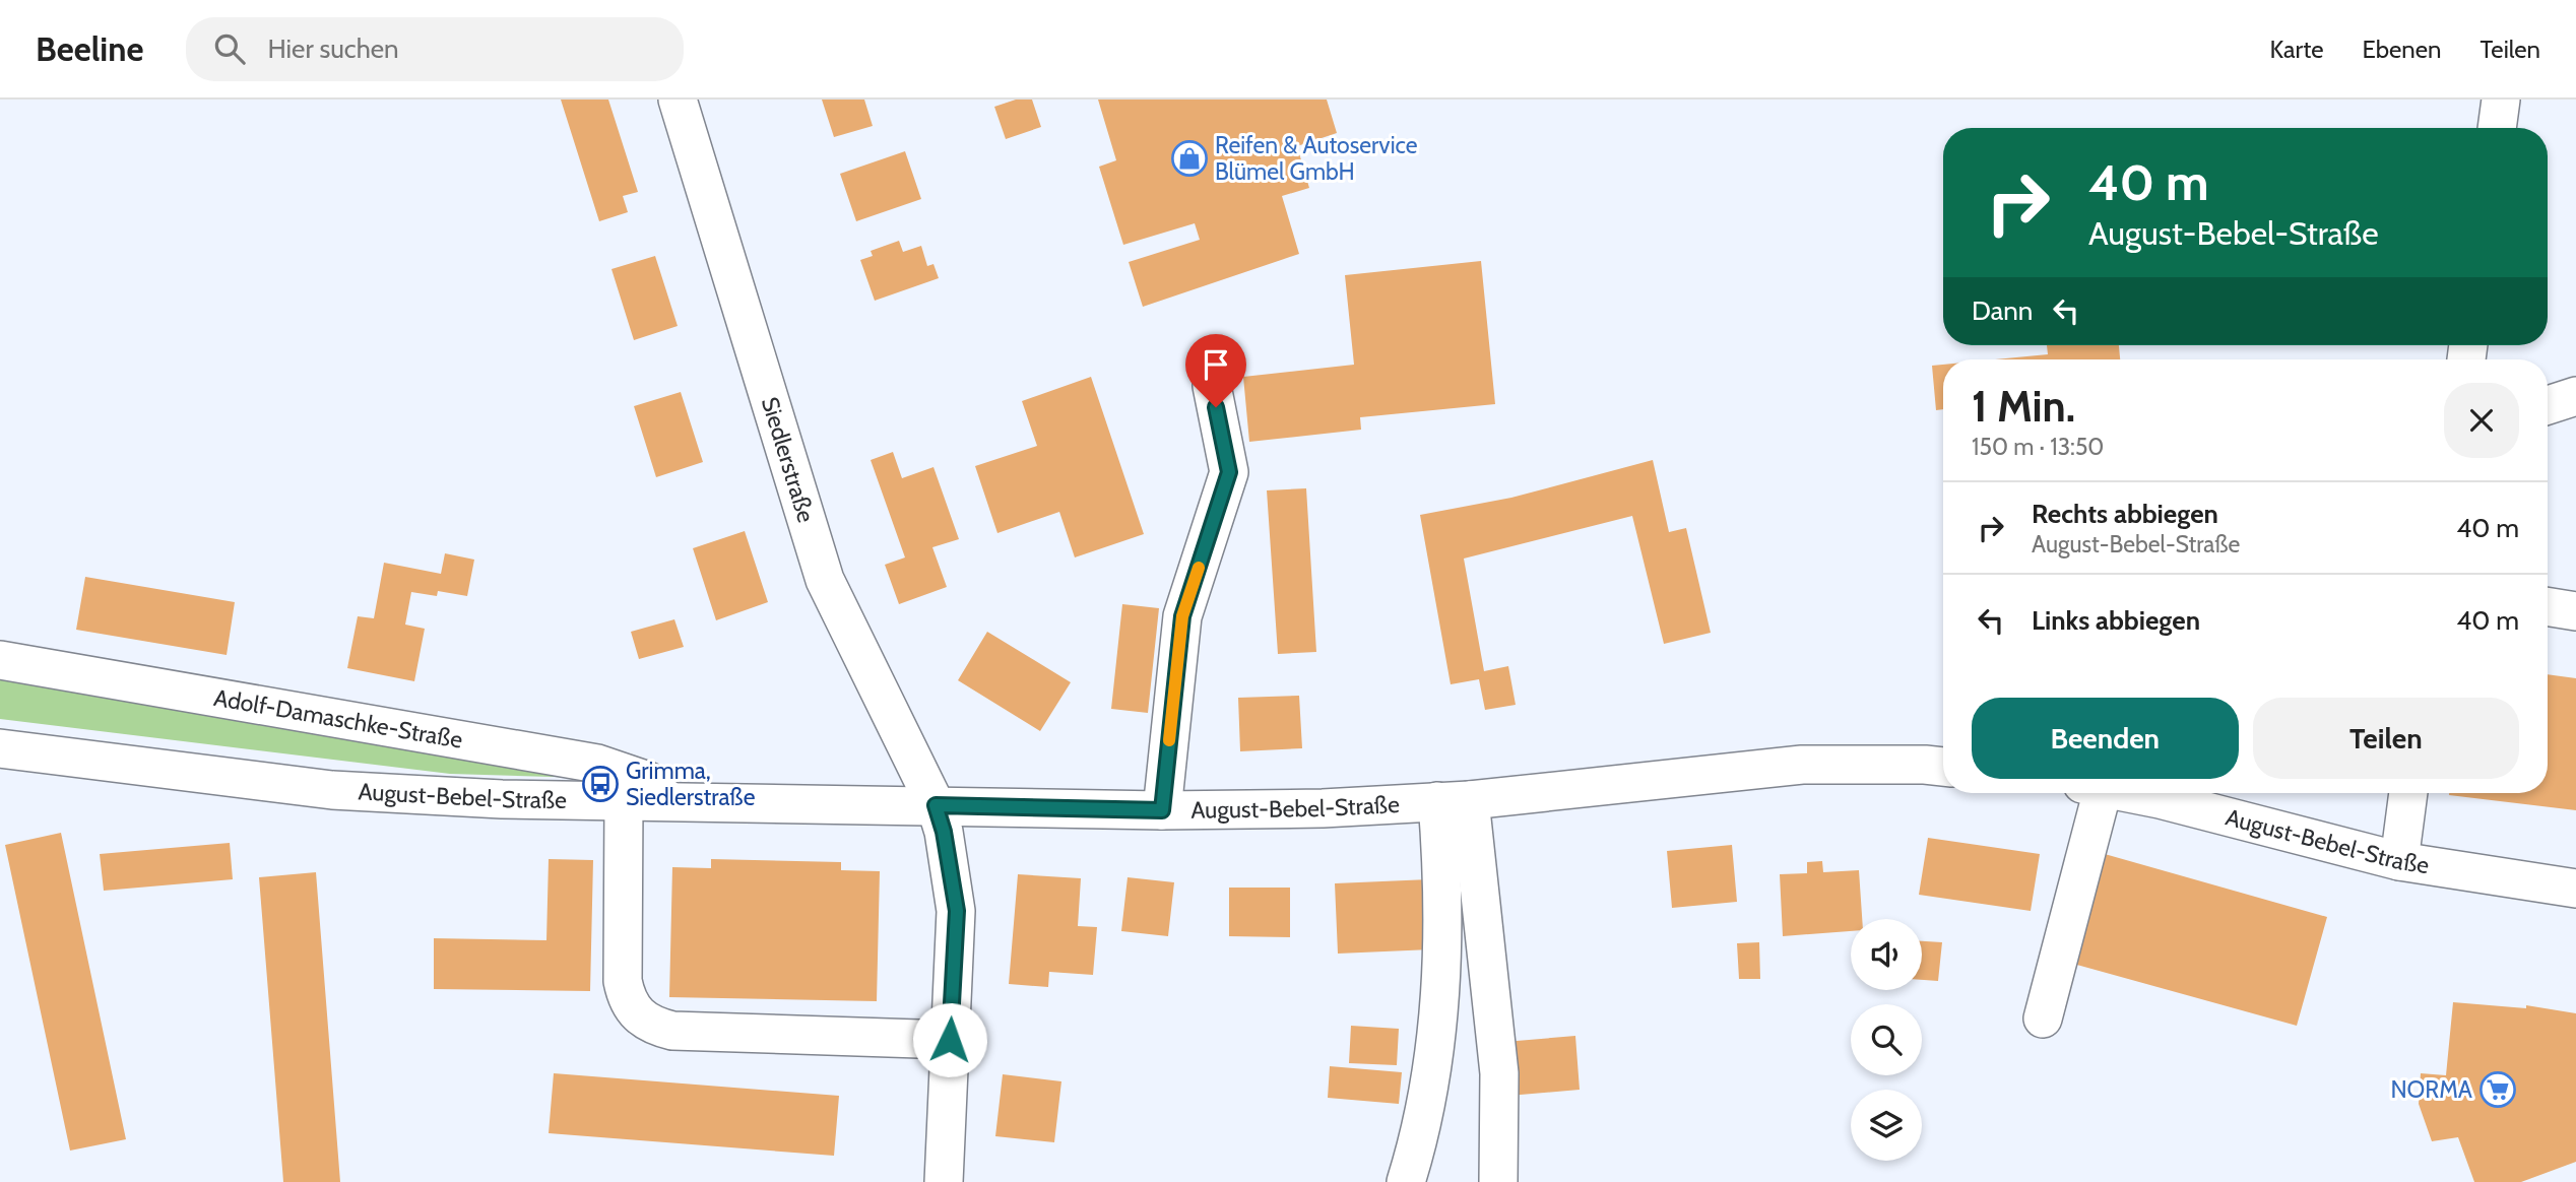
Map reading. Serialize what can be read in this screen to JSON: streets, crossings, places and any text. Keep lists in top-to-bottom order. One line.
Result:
{"streets":{"street":["Siedlerstraße","Adolf-Damaschke-Straße","August-Bebel-Straße"]},"crossings":[["Siedlerstraße","August-Bebel-Straße"],["Adolf-Damaschke-Straße","August-Bebel-Straße"]],"places":{"shop":["Reifen & Autoservice Blümel GmbH"],"bus stop":["Grimma, Siedlerstraße"],"supermarket":["NORMA"]},"page":{"header":"Beeline","search":"Hier suchen","nav":["Karte","Ebenen","Teilen"],"turn":["40 m","August-Bebel-Straße"],"then":"Dann","heading":["1 Min.","150 m · 13:50"],"list":[{"name":"Rechts abbiegen","note":"August-Bebel-Straße","value":"40 m"},{"name":"Links abbiegen","value":"40 m"}],"buttons":["Beenden","Teilen"]}}
